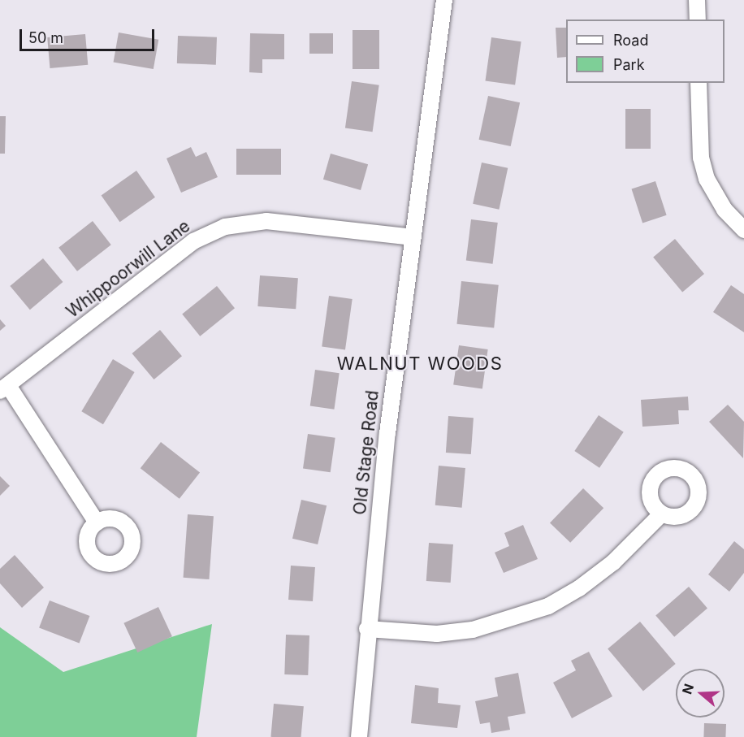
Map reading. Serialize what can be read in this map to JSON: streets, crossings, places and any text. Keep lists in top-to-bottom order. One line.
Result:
{"streets":{"street":["Whippoorwill Lane","Old Stage Road"]},"crossings":[["Whippoorwill Lane","Old Stage Road"]],"districts":["WALNUT WOODS"],"legend":["Road","Park"],"scale_bar":"50 m","north":"left"}
